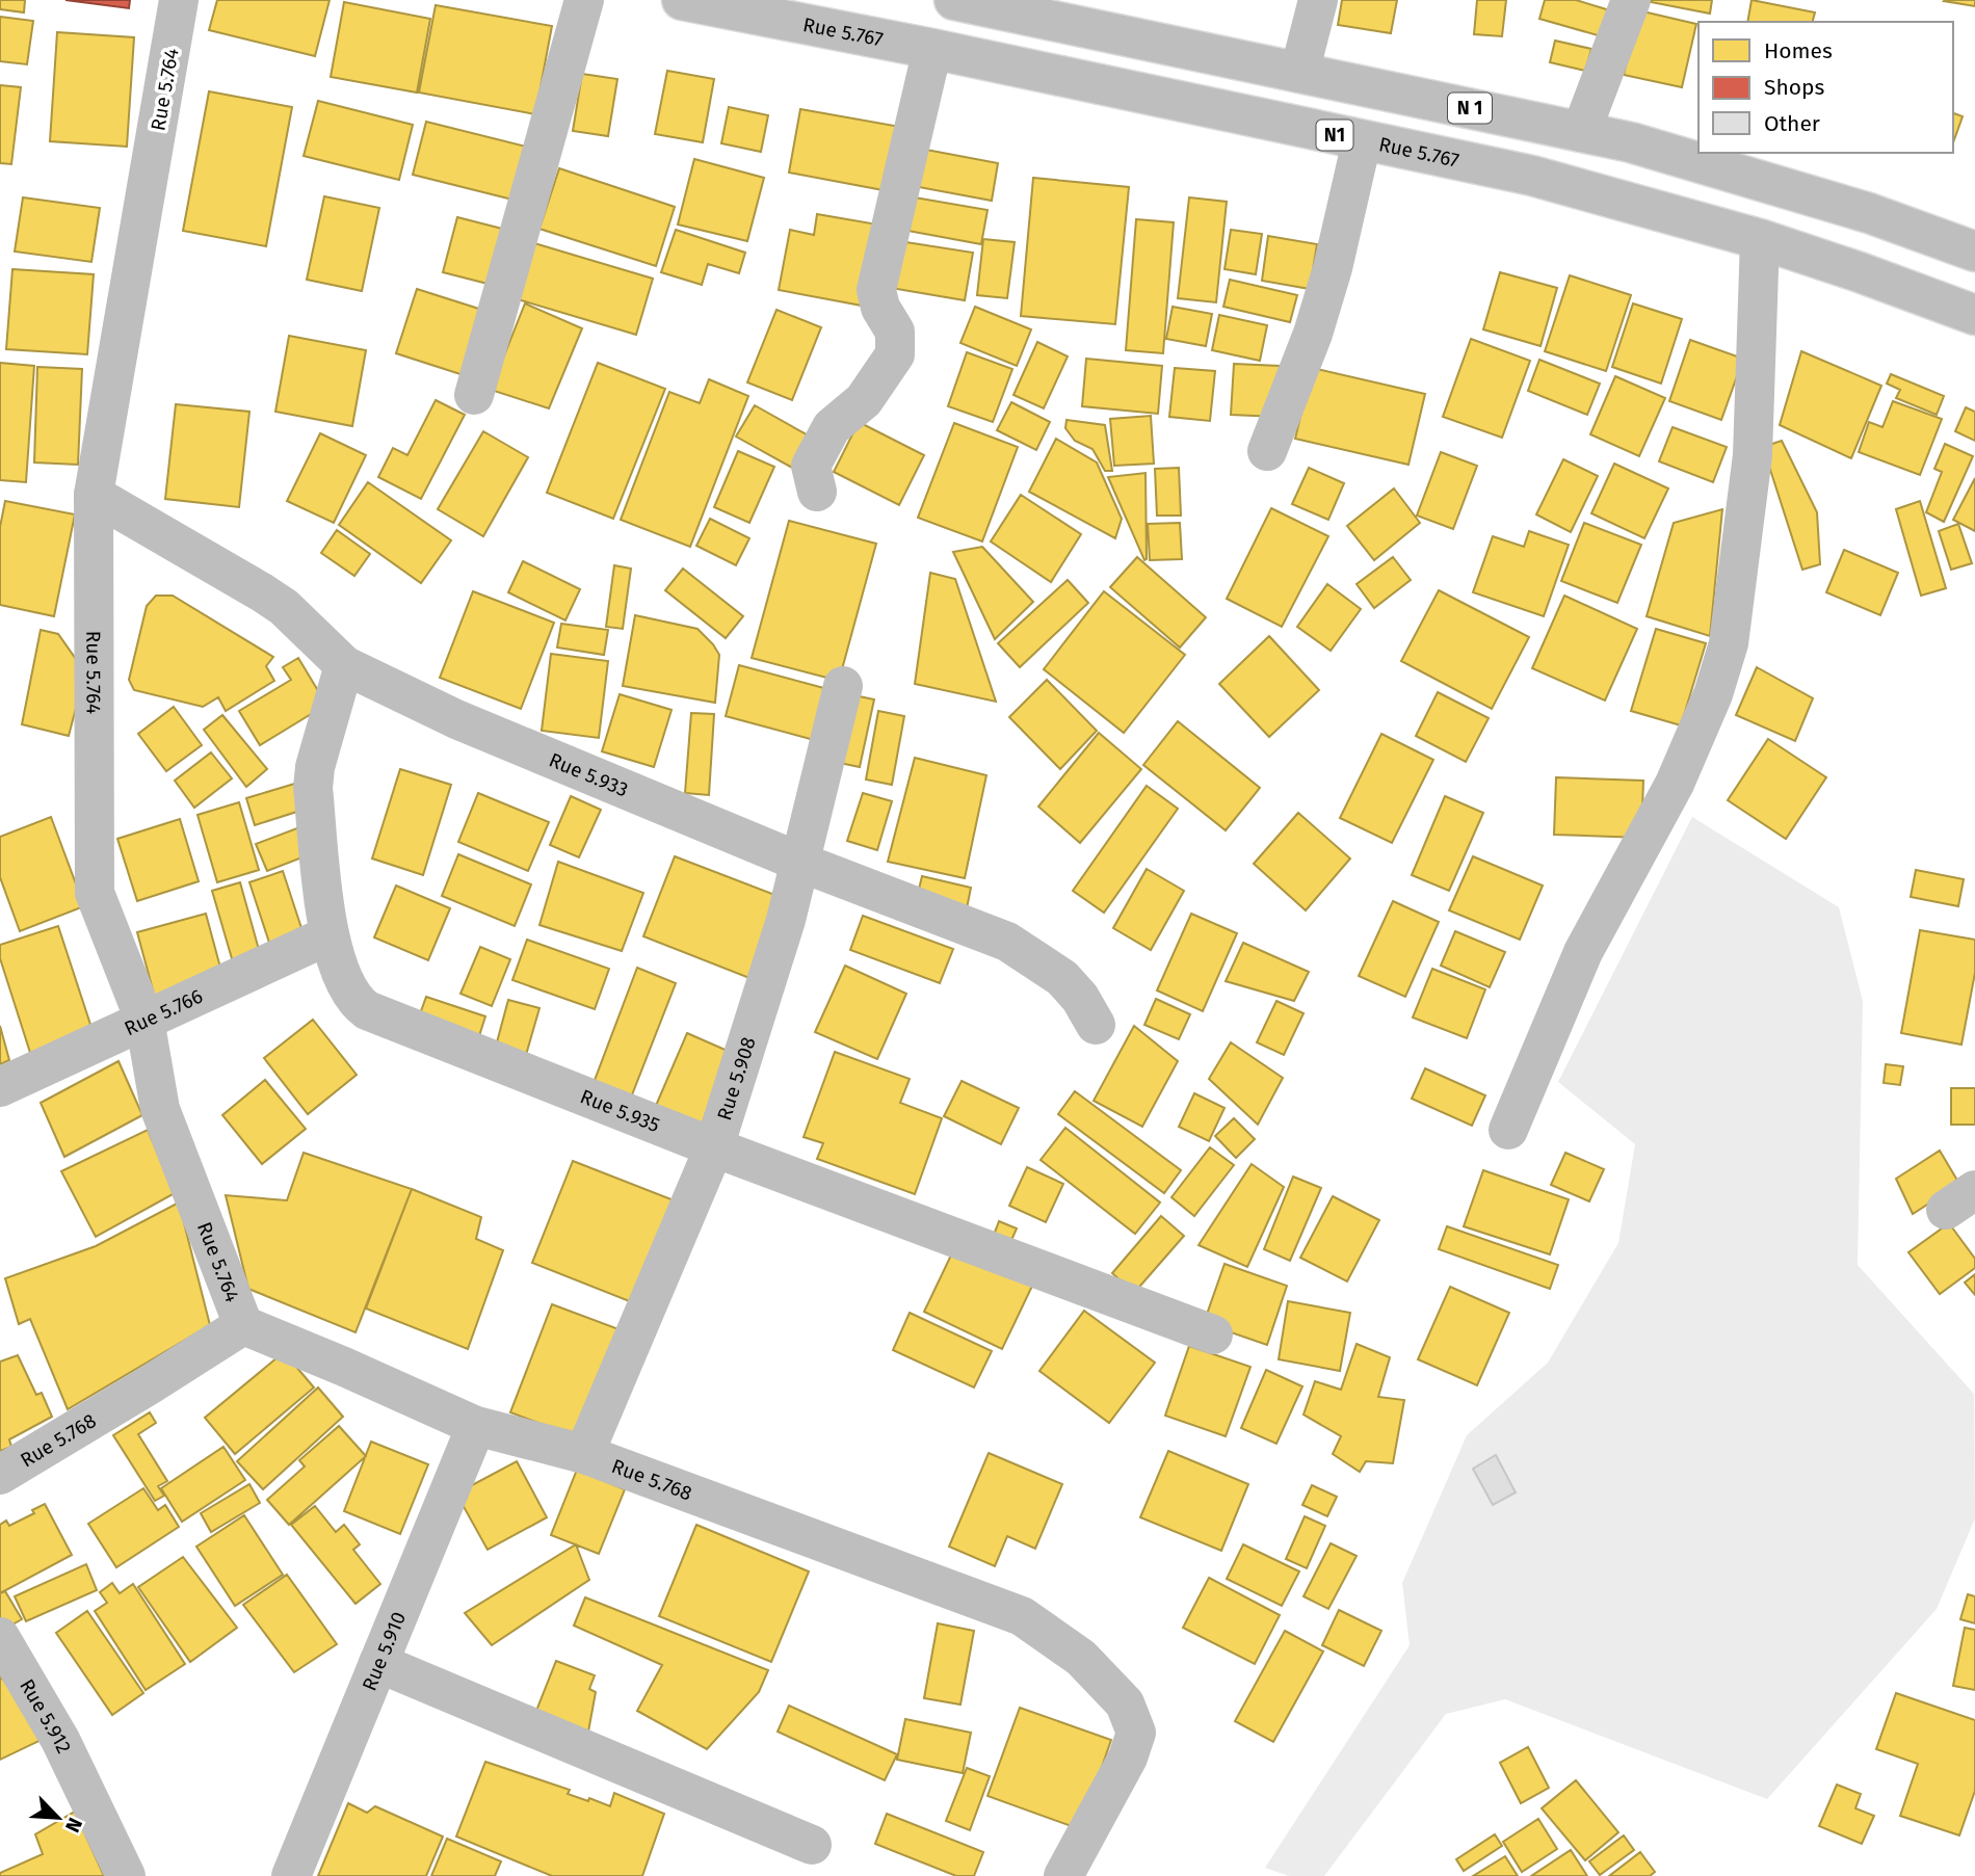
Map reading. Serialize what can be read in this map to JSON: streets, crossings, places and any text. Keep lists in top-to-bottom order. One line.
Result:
{"streets":{"main road":["Rue 5.767","Rue 5.764","N 1","N1","Rue 5.933","Rue 5.766","Rue 5.908","Rue 5.935","Rue 5.768","Rue 5.910","Rue 5.912"]},"crossings":[["Rue 5.764","Rue 5.933"],["Rue 5.764","Rue 5.766"],["Rue 5.764","Rue 5.768"],["Rue 5.933","Rue 5.908"],["Rue 5.933","Rue 5.935"],["Rue 5.766","Rue 5.935"],["Rue 5.908","Rue 5.935"],["Rue 5.908","Rue 5.768"],["Rue 5.768","Rue 5.910"]],"legend":["Homes","Shops","Other"],"north":"bottom right"}
